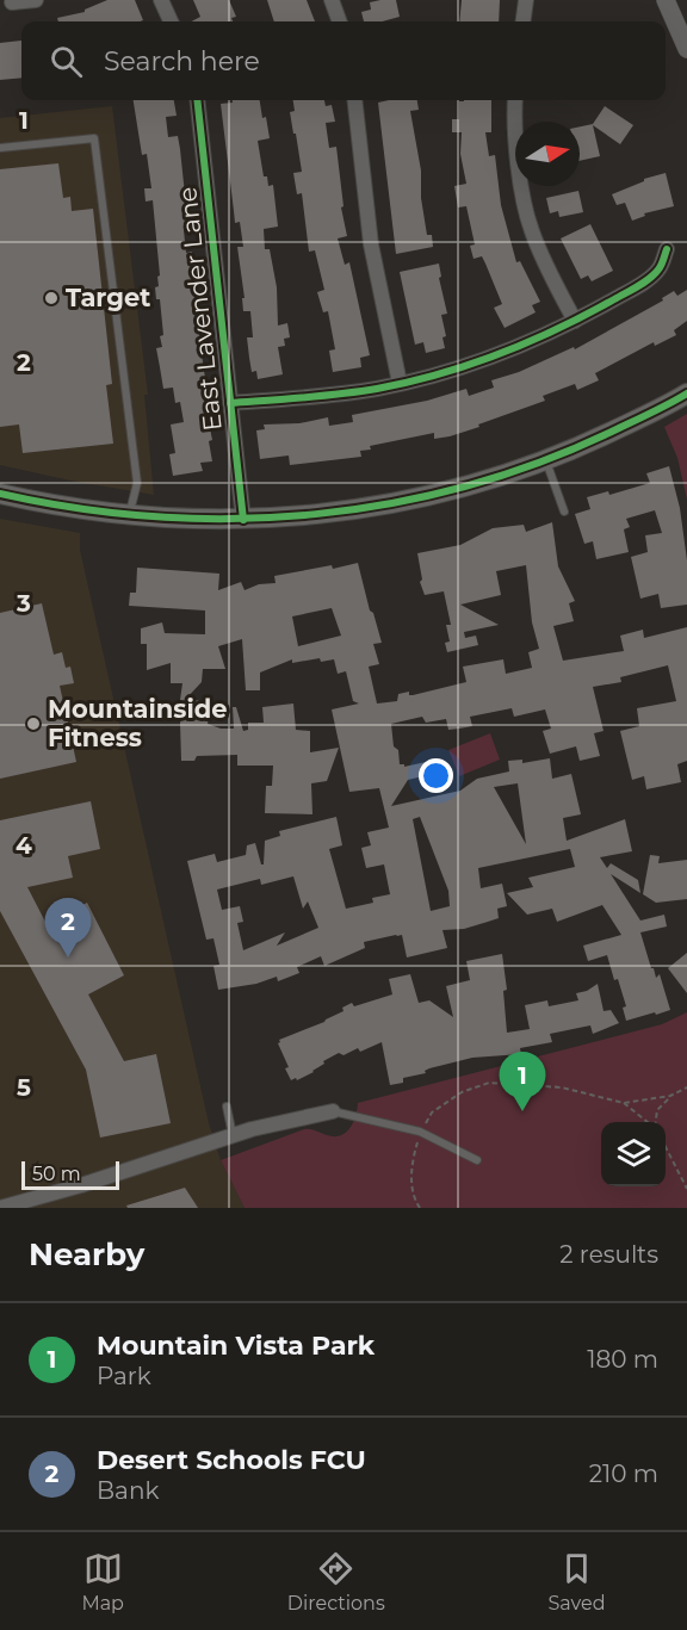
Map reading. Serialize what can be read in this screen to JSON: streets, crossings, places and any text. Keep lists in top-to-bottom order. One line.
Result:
{"streets":{"street":["East Lavender Lane"]},"places":["Target","Mountainside Fitness"],"scale_bar":"50 m","north":"right","page":{"search":"Search here","pins":["2","1"],"scale":"50 m","heading":["Nearby","2 results"],"list":[{"mark":"1","name":"Mountain Vista Park","note":"Park","value":"180 m"},{"mark":"2","name":"Desert Schools FCU","note":"Bank","value":"210 m"}],"nav":["Map","Directions","Saved"]},"grid":{"rows":["1","2","3","4","5"]}}
